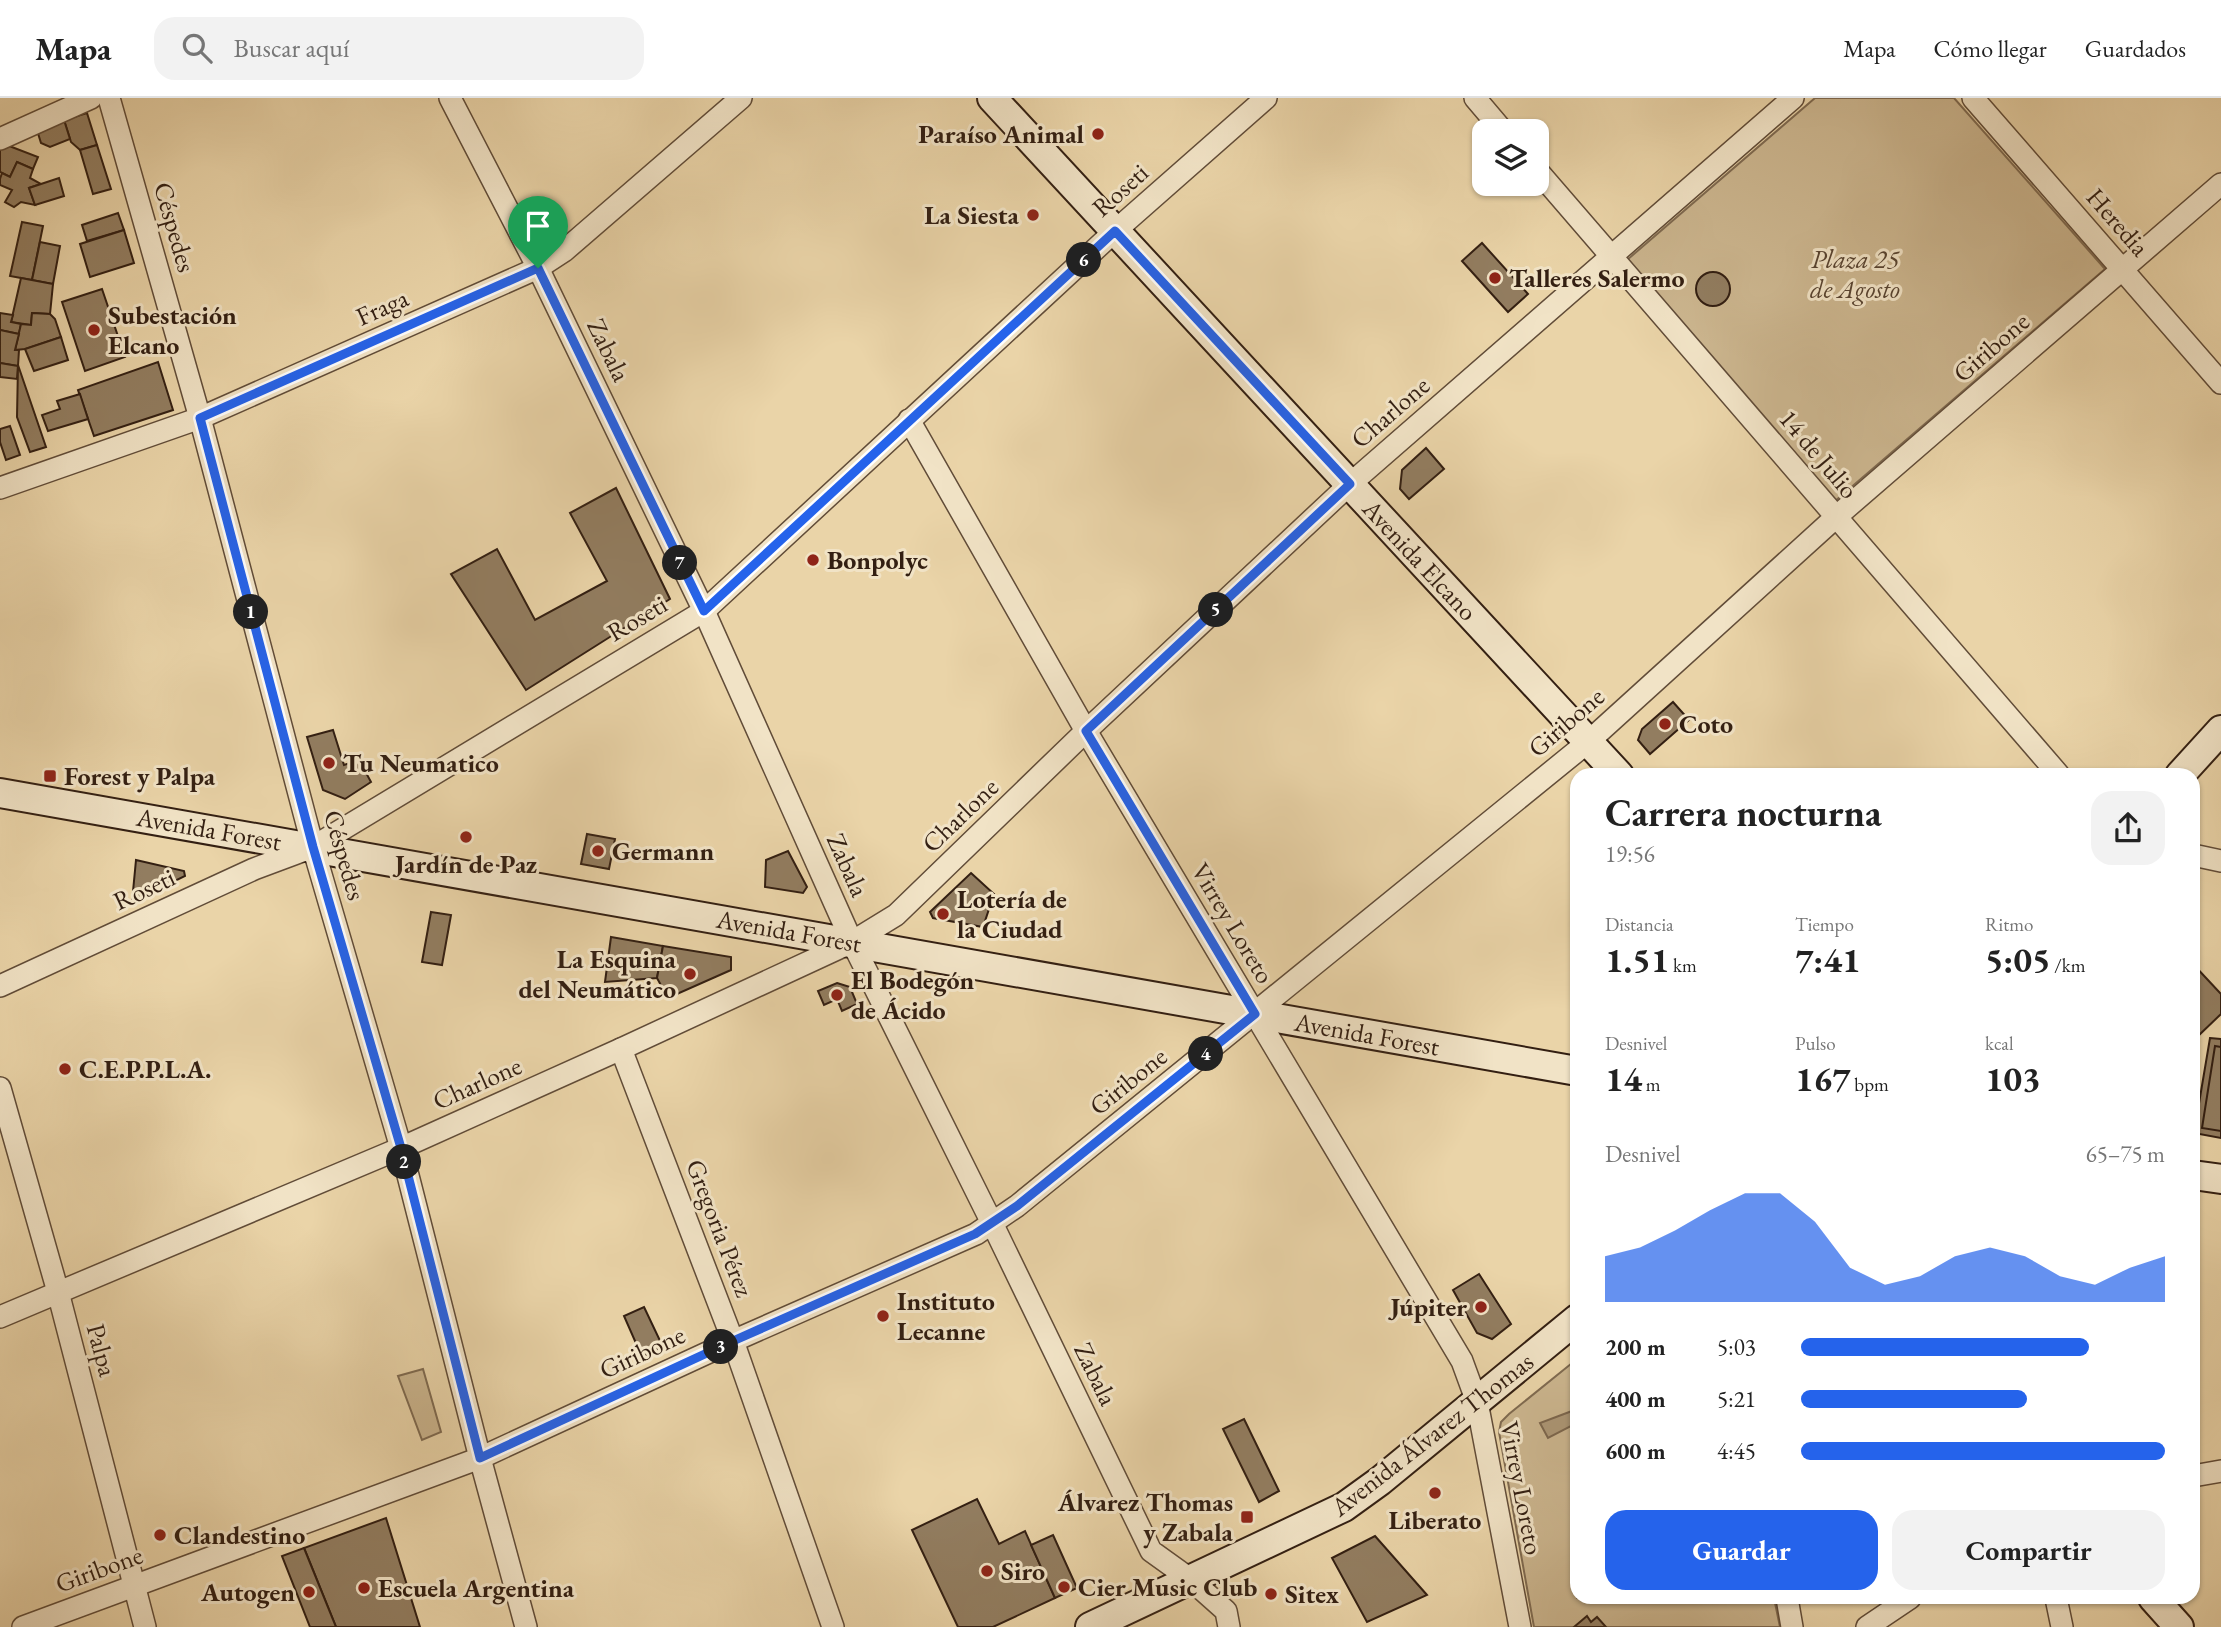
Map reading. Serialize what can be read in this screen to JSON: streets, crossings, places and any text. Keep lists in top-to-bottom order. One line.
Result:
{"streets":{"main road":["Avenida Elcano","Avenida Forest","Avenida Álvarez Thomas"],"street":["Roseti","Heredia","Céspedes","Fraga","Giribone","Zabala","Charlone","14 de Julio","Virrey Loreto","Gregoria Pérez","Palpa"]},"crossings":[["Roseti","Céspedes"],["Roseti","Zabala"],["Roseti","Avenida Elcano"],["Roseti","Avenida Forest"],["Roseti","Virrey Loreto"],["Heredia","Giribone"],["Céspedes","Fraga"],["Céspedes","Giribone"],["Céspedes","Charlone"],["Céspedes","Avenida Forest"],["Fraga","Zabala"],["Giribone","Zabala"],["Giribone","14 de Julio"],["Giribone","Avenida Elcano"],["Giribone","Avenida Forest"],["Giribone","Virrey Loreto"],["Giribone","Gregoria Pérez"],["Giribone","Palpa"],["Zabala","Charlone"],["Zabala","Avenida Forest"],["Zabala","Avenida Álvarez Thomas"],["Charlone","14 de Julio"],["Charlone","Avenida Elcano"],["Charlone","Avenida Forest"],["Charlone","Virrey Loreto"],["Charlone","Gregoria Pérez"],["Charlone","Palpa"],["Avenida Forest","Virrey Loreto"],["Virrey Loreto","Avenida Álvarez Thomas"]],"parks":["Plaza 25 de Agosto"],"places":{"other":["Paraíso Animal","La Siesta","Talleres Salermo","Subestación Elcano","Bonpolyc","Coto","Tu Neumatico","Jardín de Paz","Germann","Lotería de la Ciudad","La Esquina del Neumático","El Bodegón de Ácido","C.E.P.P.L.A.","Júpiter","Instituto Lecanne","Liberato","Clandestino","Siro","Cier Music Club","Escuela Argentina","Autogen","Sitex"],"transit":["Forest y Palpa","Álvarez Thomas y Zabala"]},"page":{"header":"Mapa","search":"Buscar aquí","nav":["Mapa","Cómo llegar","Guardados"],"pins":["6","7","5","1","4","2","3"],"heading":["Carrera nocturna","19:56"],"stats":[["Distancia","1.51 km"],["Tiempo","7:41"],["Ritmo","5:05 /km"],["Desnivel","14 m"],["Pulso","167 bpm"],["kcal","103"]],"chart":["Desnivel","65–75 m"],"list":[{"name":"200 m","note":"5:03"},{"name":"400 m","note":"5:21"},{"name":"600 m","note":"4:45"}],"buttons":["Guardar","Compartir"]}}
